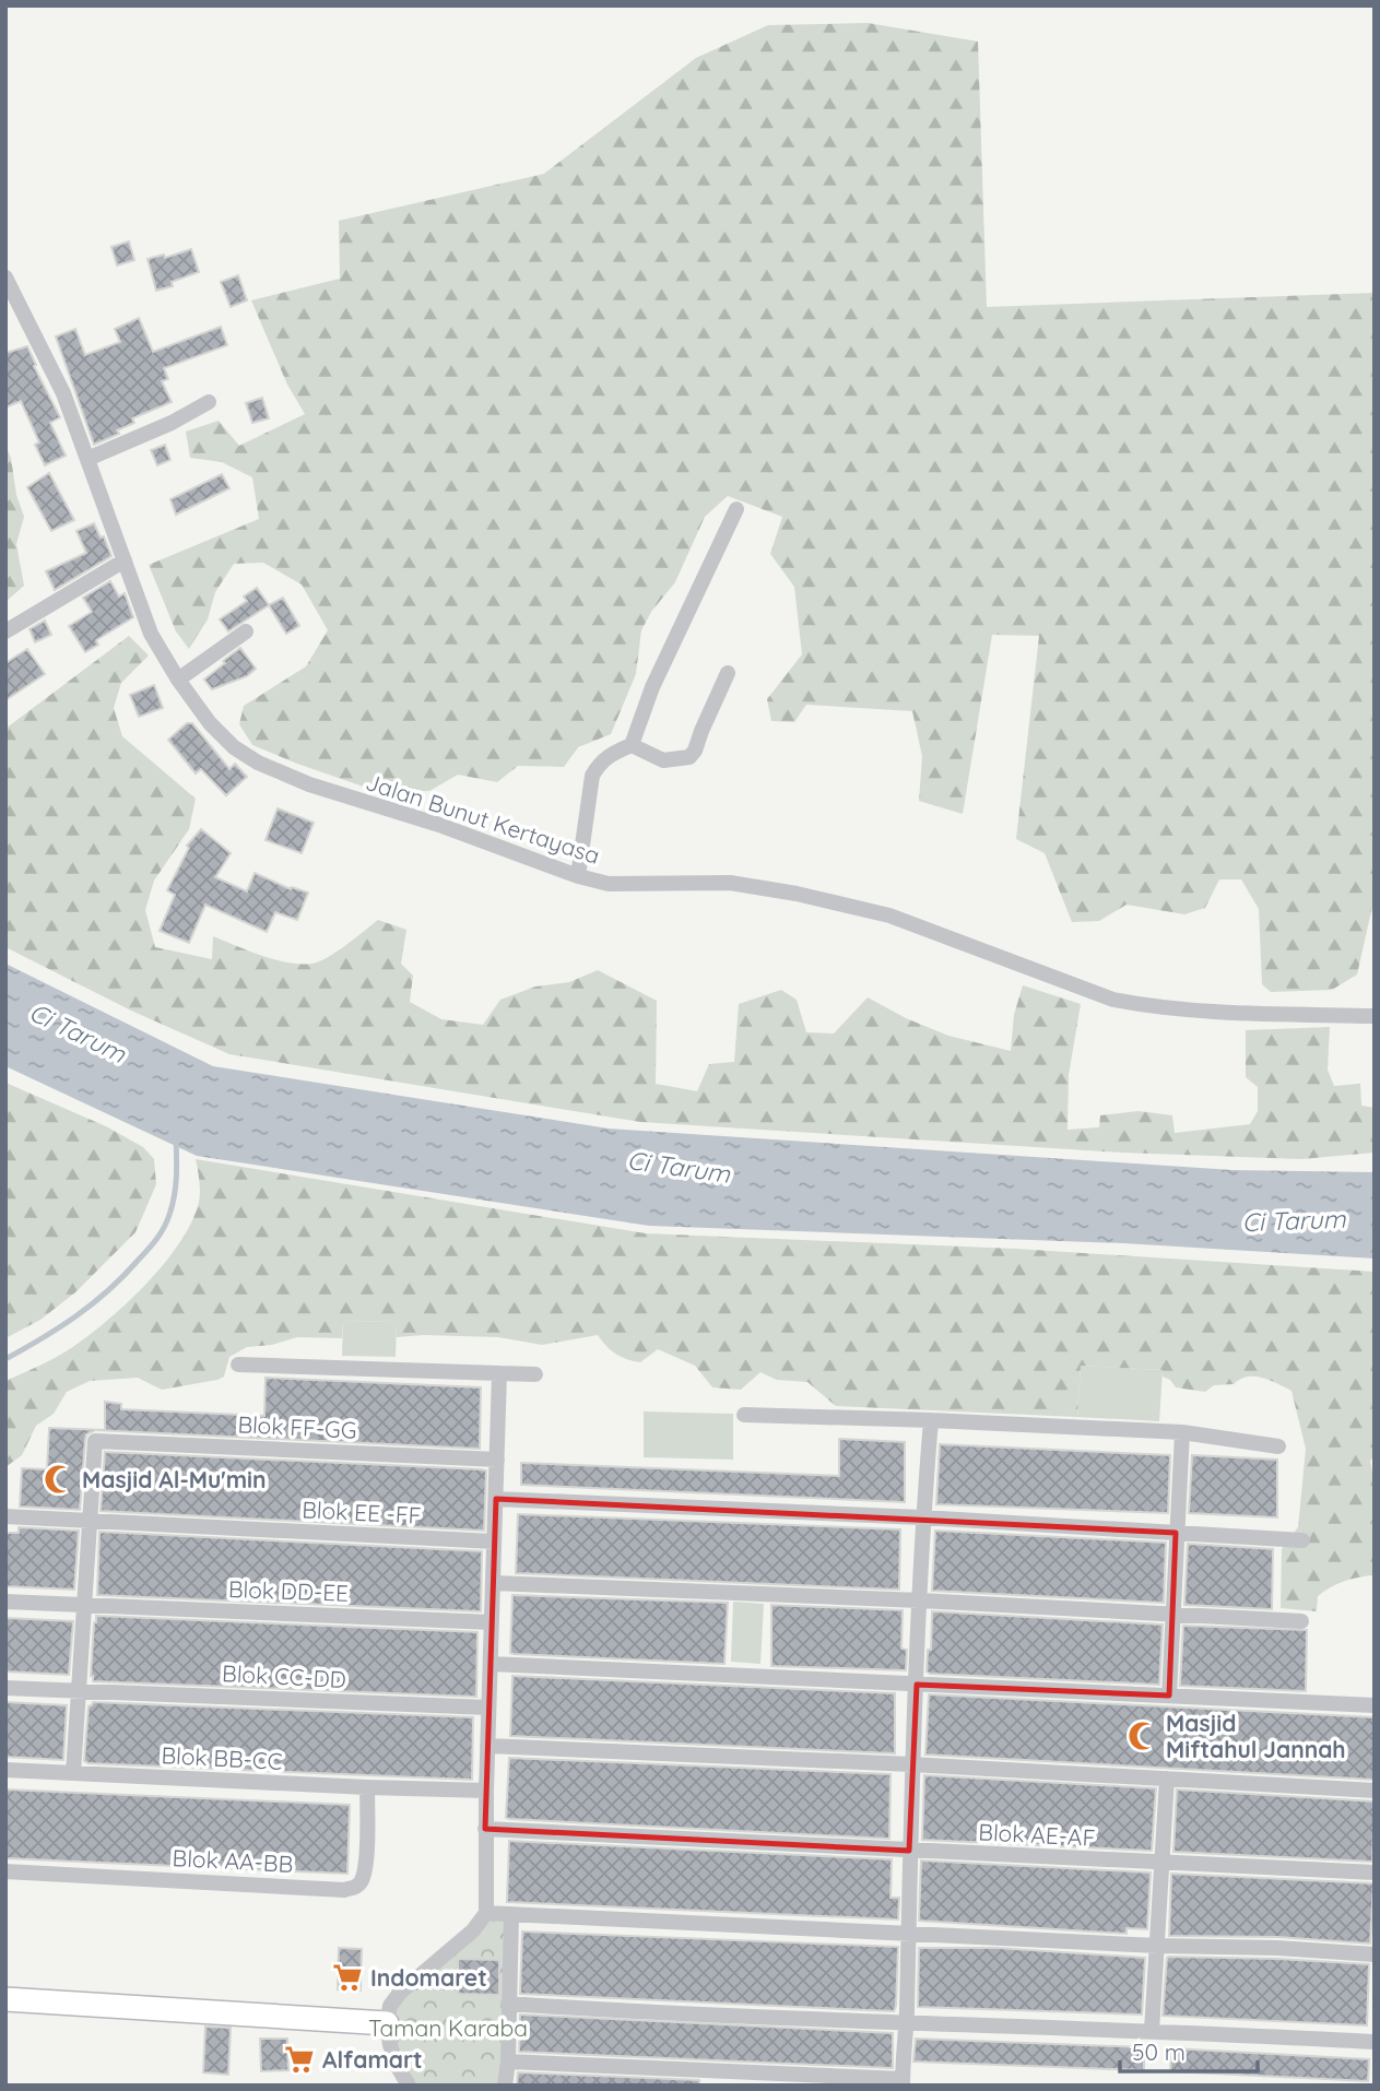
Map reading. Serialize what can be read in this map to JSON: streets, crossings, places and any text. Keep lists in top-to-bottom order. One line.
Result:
{"streets":{"street":["Jalan Bunut Kertayasa","Blok FF-GG","Blok EE -FF","Blok DD-EE","Blok CC-DD","Blok BB-CC","Blok AE-AF","Blok AA-BB"]},"crossings":[["Blok FF-GG","Blok EE -FF"],["Blok BB-CC","Blok AA-BB"]],"water":["Ci Tarum"],"parks":["Taman Karaba"],"places":{"mosque":["Masjid Al-Mu'min","Masjid Miftahul Jannah"],"supermarket":["Indomaret","Alfamart"]},"scale_bar":"50 m"}
